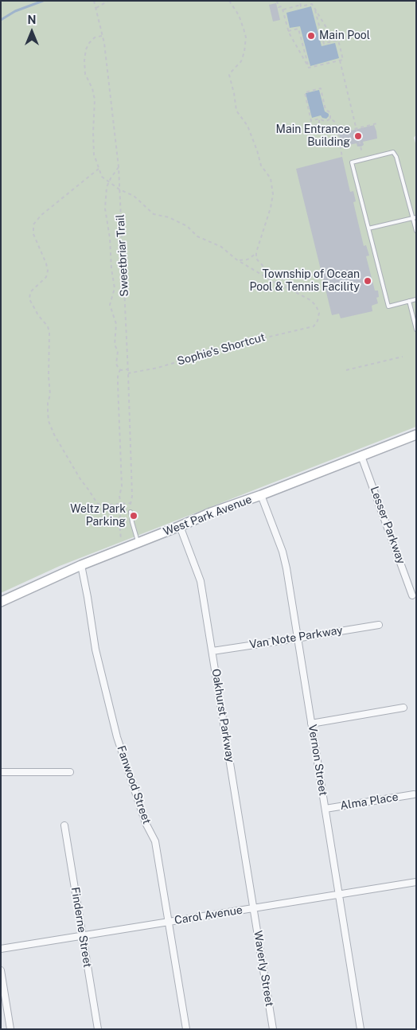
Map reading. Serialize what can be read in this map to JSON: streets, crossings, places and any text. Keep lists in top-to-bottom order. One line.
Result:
{"streets":{"street":["West Park Avenue","Lesser Parkway","Van Note Parkway","Oakhurst Parkway","Vernon Street","Fanwood Street","Alma Place","Carol Avenue","Finderne Street","Waverly Street"],"path":["Sweetbriar Trail","Sophie's Shortcut"]},"crossings":[["Sweetbriar Trail","Sophie's Shortcut"],["West Park Avenue","Lesser Parkway"],["West Park Avenue","Oakhurst Parkway"],["West Park Avenue","Vernon Street"],["West Park Avenue","Fanwood Street"],["Van Note Parkway","Oakhurst Parkway"],["Van Note Parkway","Vernon Street"],["Oakhurst Parkway","Carol Avenue"],["Oakhurst Parkway","Waverly Street"],["Vernon Street","Alma Place"],["Vernon Street","Carol Avenue"],["Fanwood Street","Carol Avenue"],["Carol Avenue","Finderne Street"],["Carol Avenue","Waverly Street"]],"places":["Main Pool","Main Entrance Building","Township of Ocean Pool & Tennis Facility","Weltz Park Parking"],"north":"top"}
